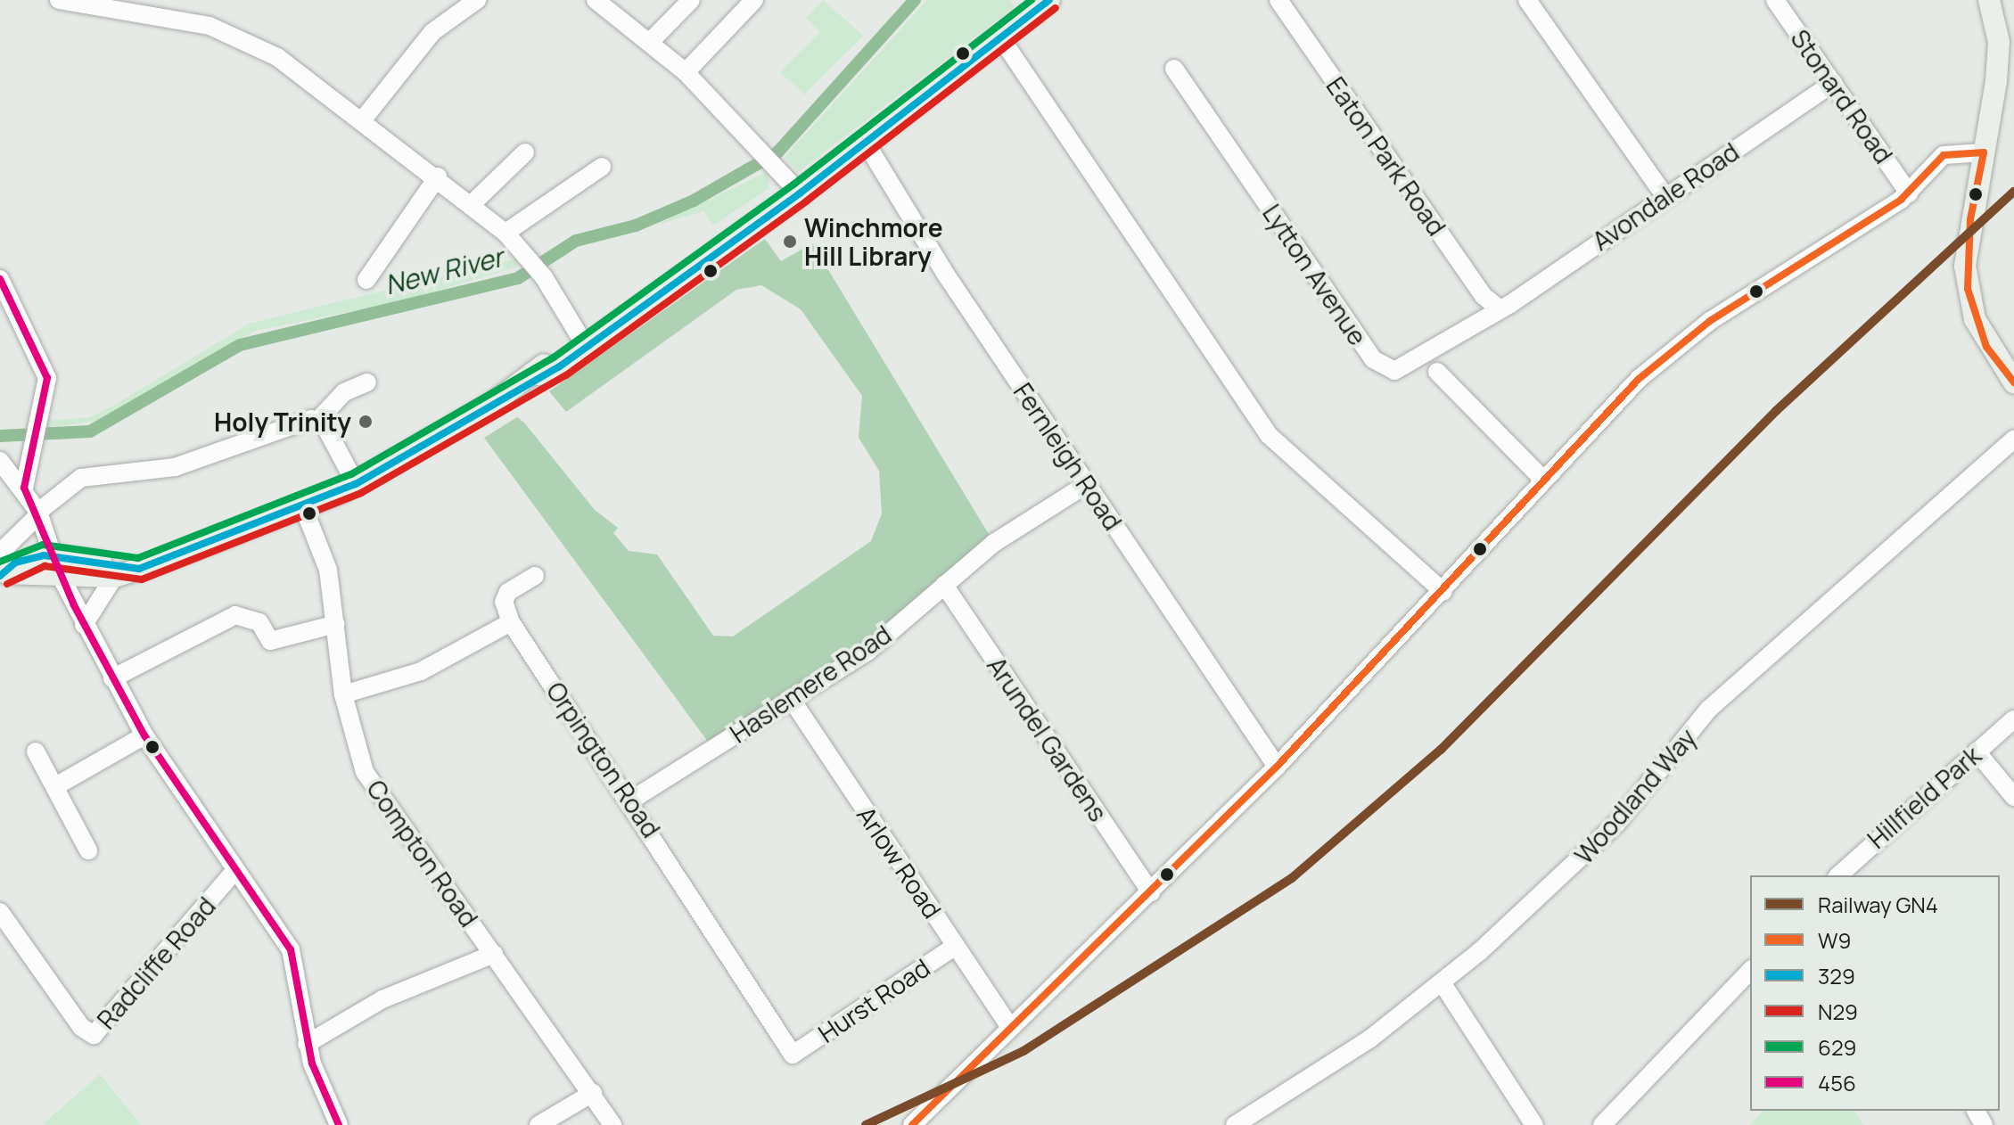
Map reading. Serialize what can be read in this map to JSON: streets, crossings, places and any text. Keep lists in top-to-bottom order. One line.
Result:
{"streets":{"street":["Stonard Road","Eaton Park Road","Avondale Road","Lytton Avenue","Fernleigh Road","Haslemere Road","Arundel Gardens","Orpington Road","Woodland Way","Hillfield Park","Compton Road","Arlow Road","Radcliffe Road","Hurst Road"]},"crossings":[["Stonard Road","Avondale Road"],["Eaton Park Road","Avondale Road"],["Eaton Park Road","Lytton Avenue"],["Avondale Road","Lytton Avenue"],["Fernleigh Road","Haslemere Road"],["Haslemere Road","Arundel Gardens"],["Haslemere Road","Orpington Road"],["Haslemere Road","Arlow Road"],["Orpington Road","Hurst Road"],["Arlow Road","Hurst Road"]],"water":["New River"],"places":["Winchmore Hill Library","Holy Trinity"],"lines":["transit line 329","transit line 629","transit line N29","transit line W9","rail line GN4","transit line 456"],"legend":["Railway GN4","W9","329","N29","629","456"]}
